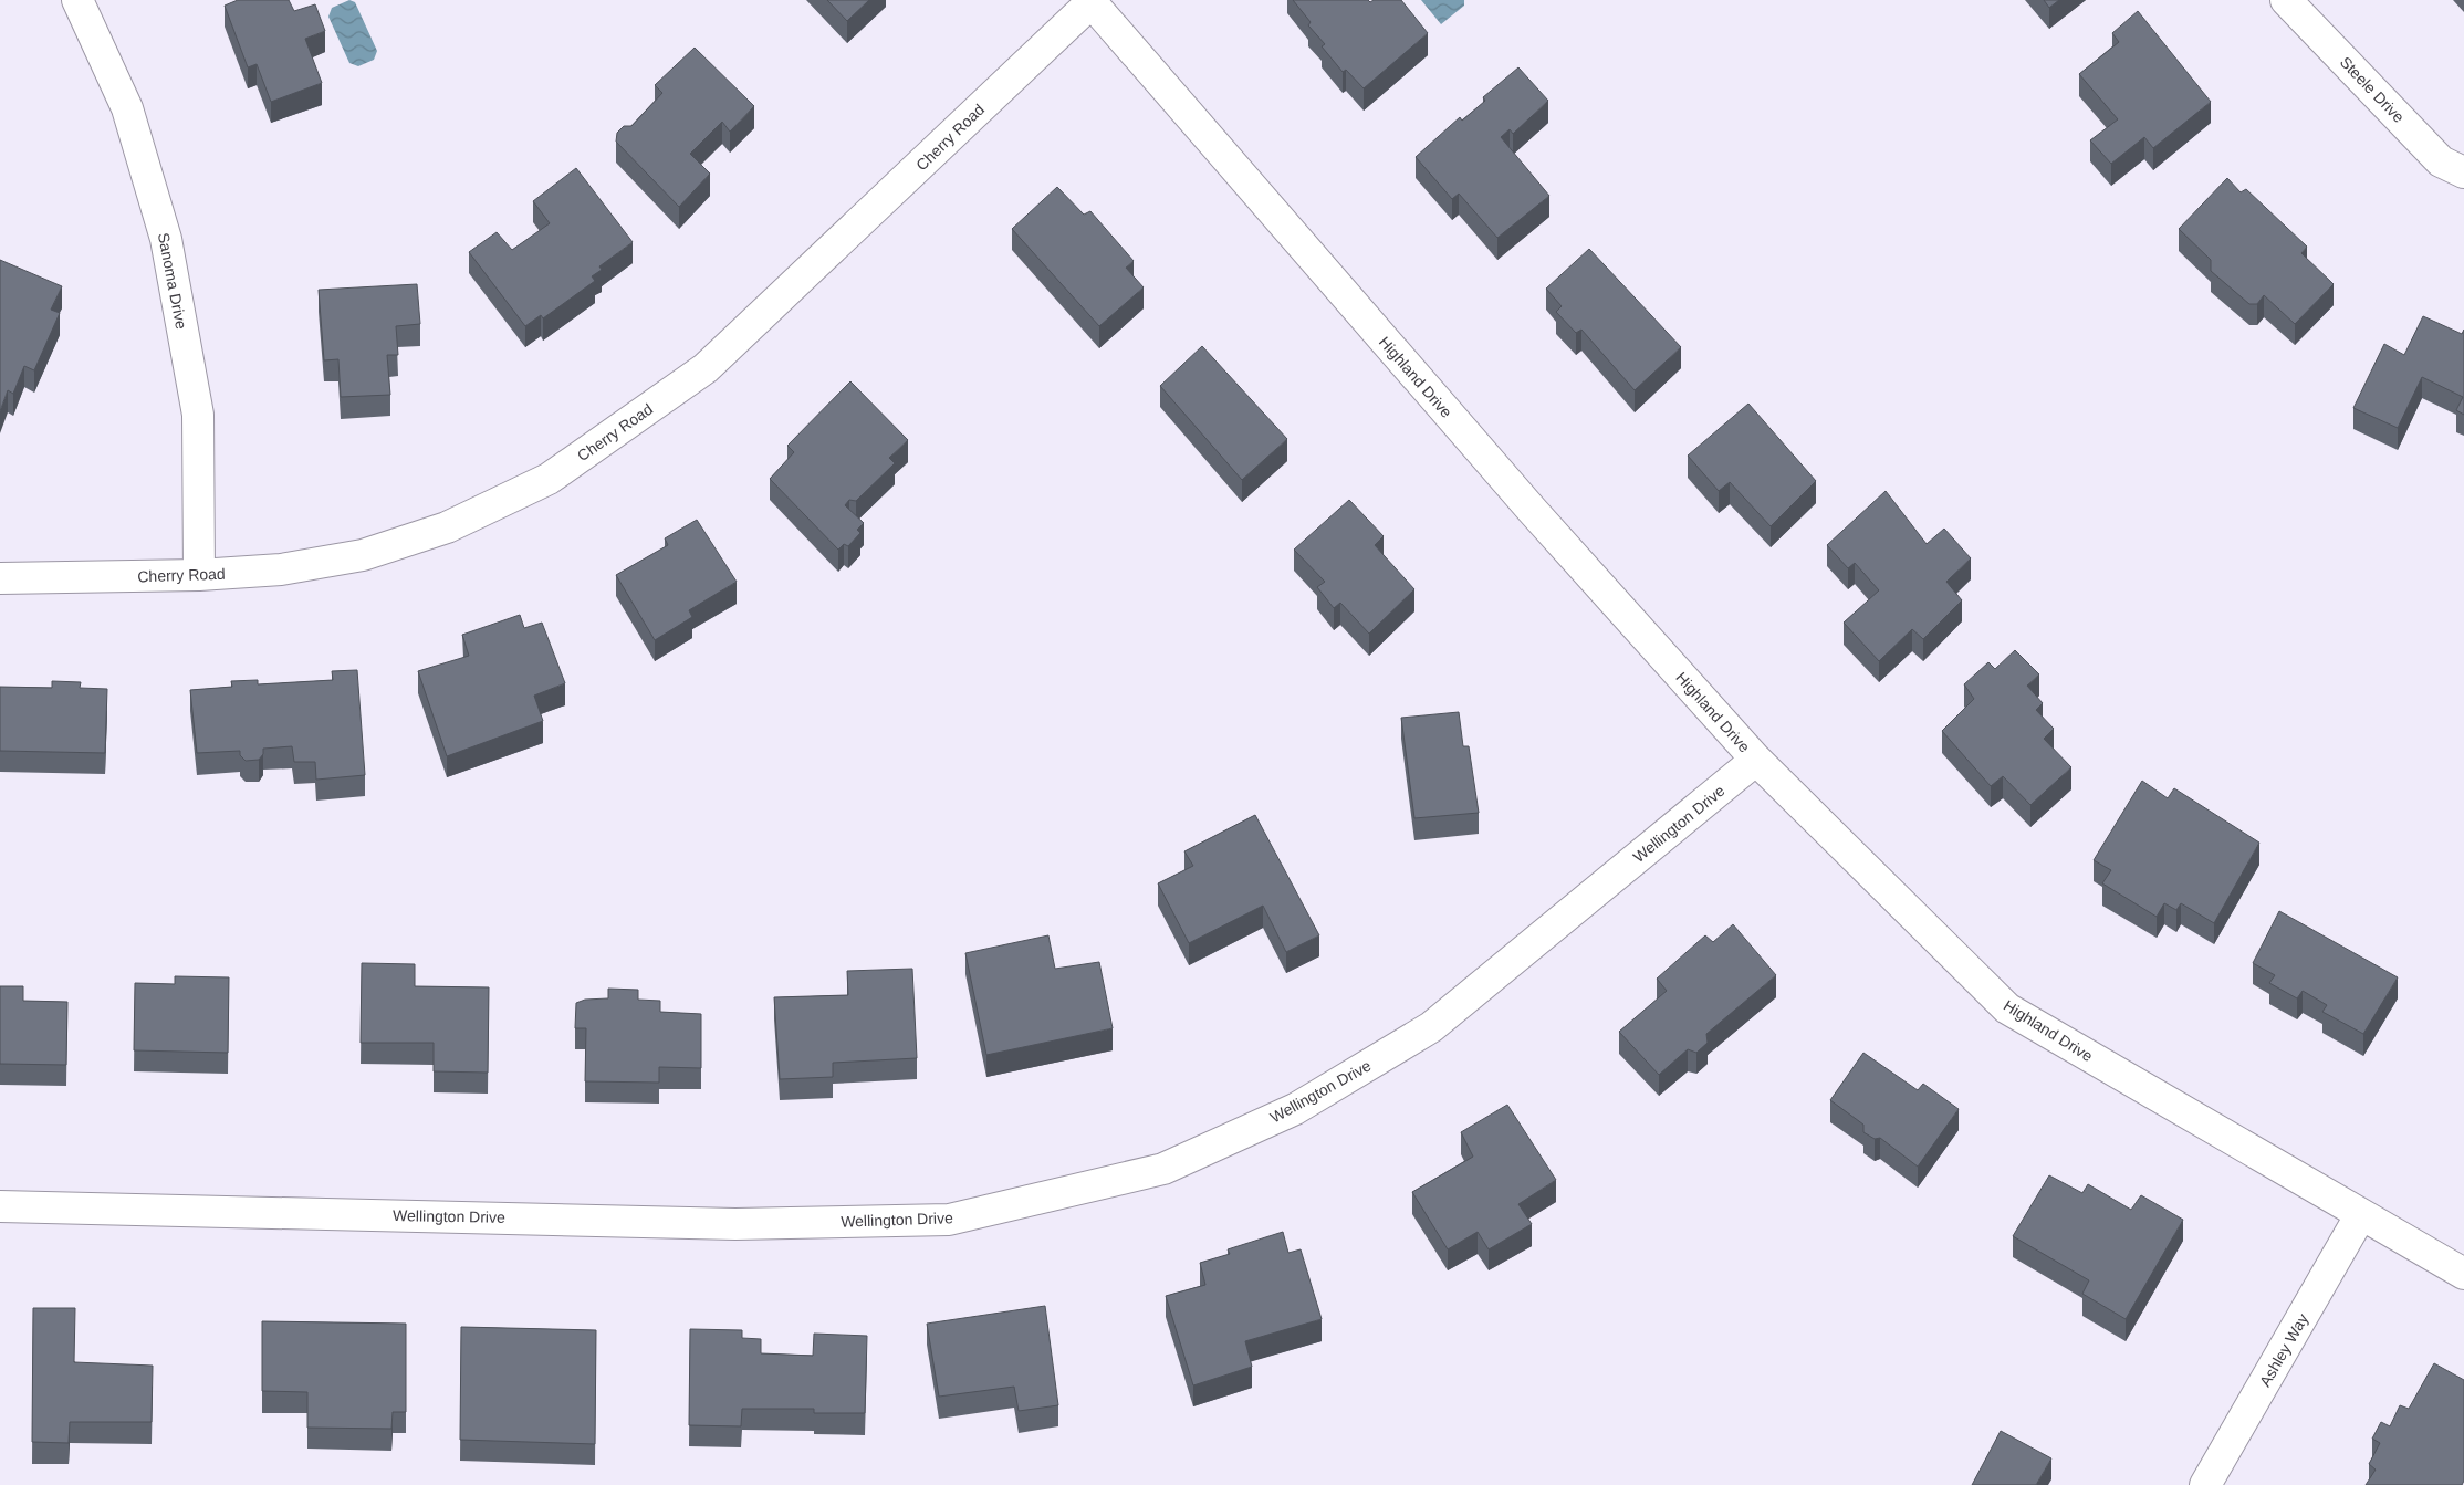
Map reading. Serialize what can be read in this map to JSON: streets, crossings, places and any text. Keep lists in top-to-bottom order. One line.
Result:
{"streets":{"street":["Steele Drive","Cherry Road","Sanoma Drive","Highland Drive","Wellington Drive","Ashley Way"]},"crossings":[["Cherry Road","Sanoma Drive"],["Cherry Road","Highland Drive"],["Highland Drive","Wellington Drive"],["Highland Drive","Ashley Way"]]}
